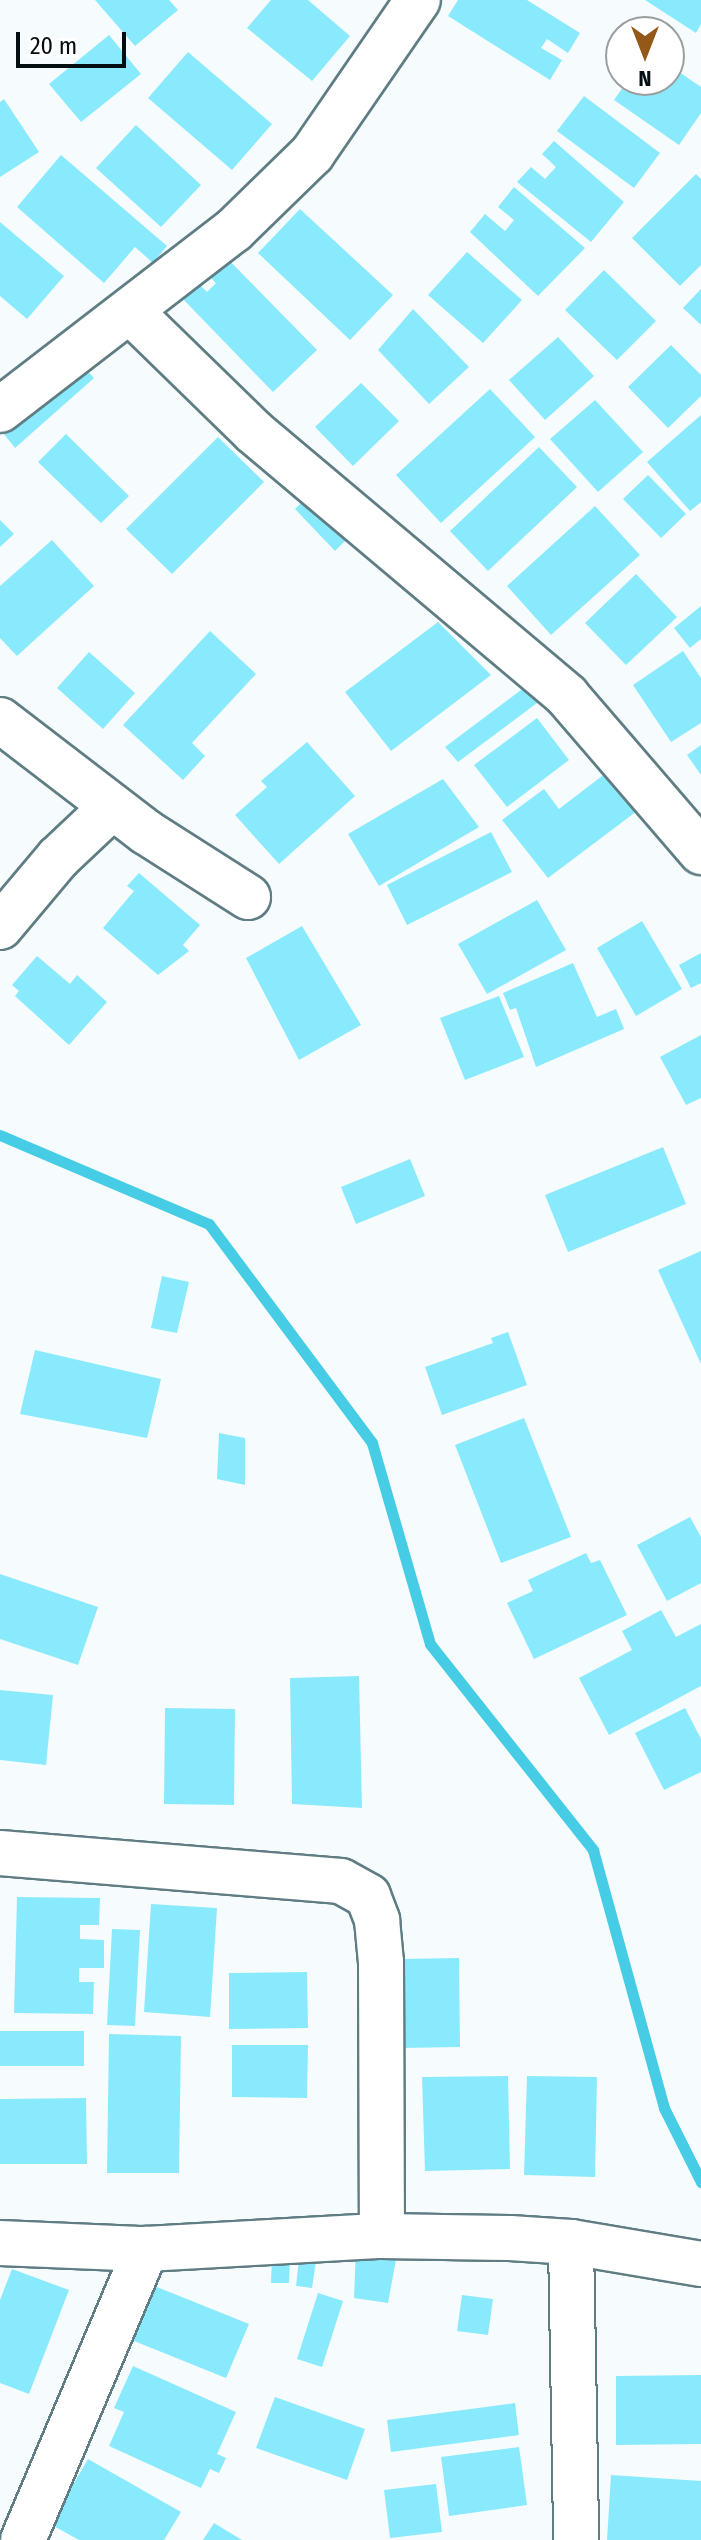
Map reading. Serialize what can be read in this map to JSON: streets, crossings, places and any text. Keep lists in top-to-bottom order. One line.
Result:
{"scale_bar":"20 m","north":"bottom"}
